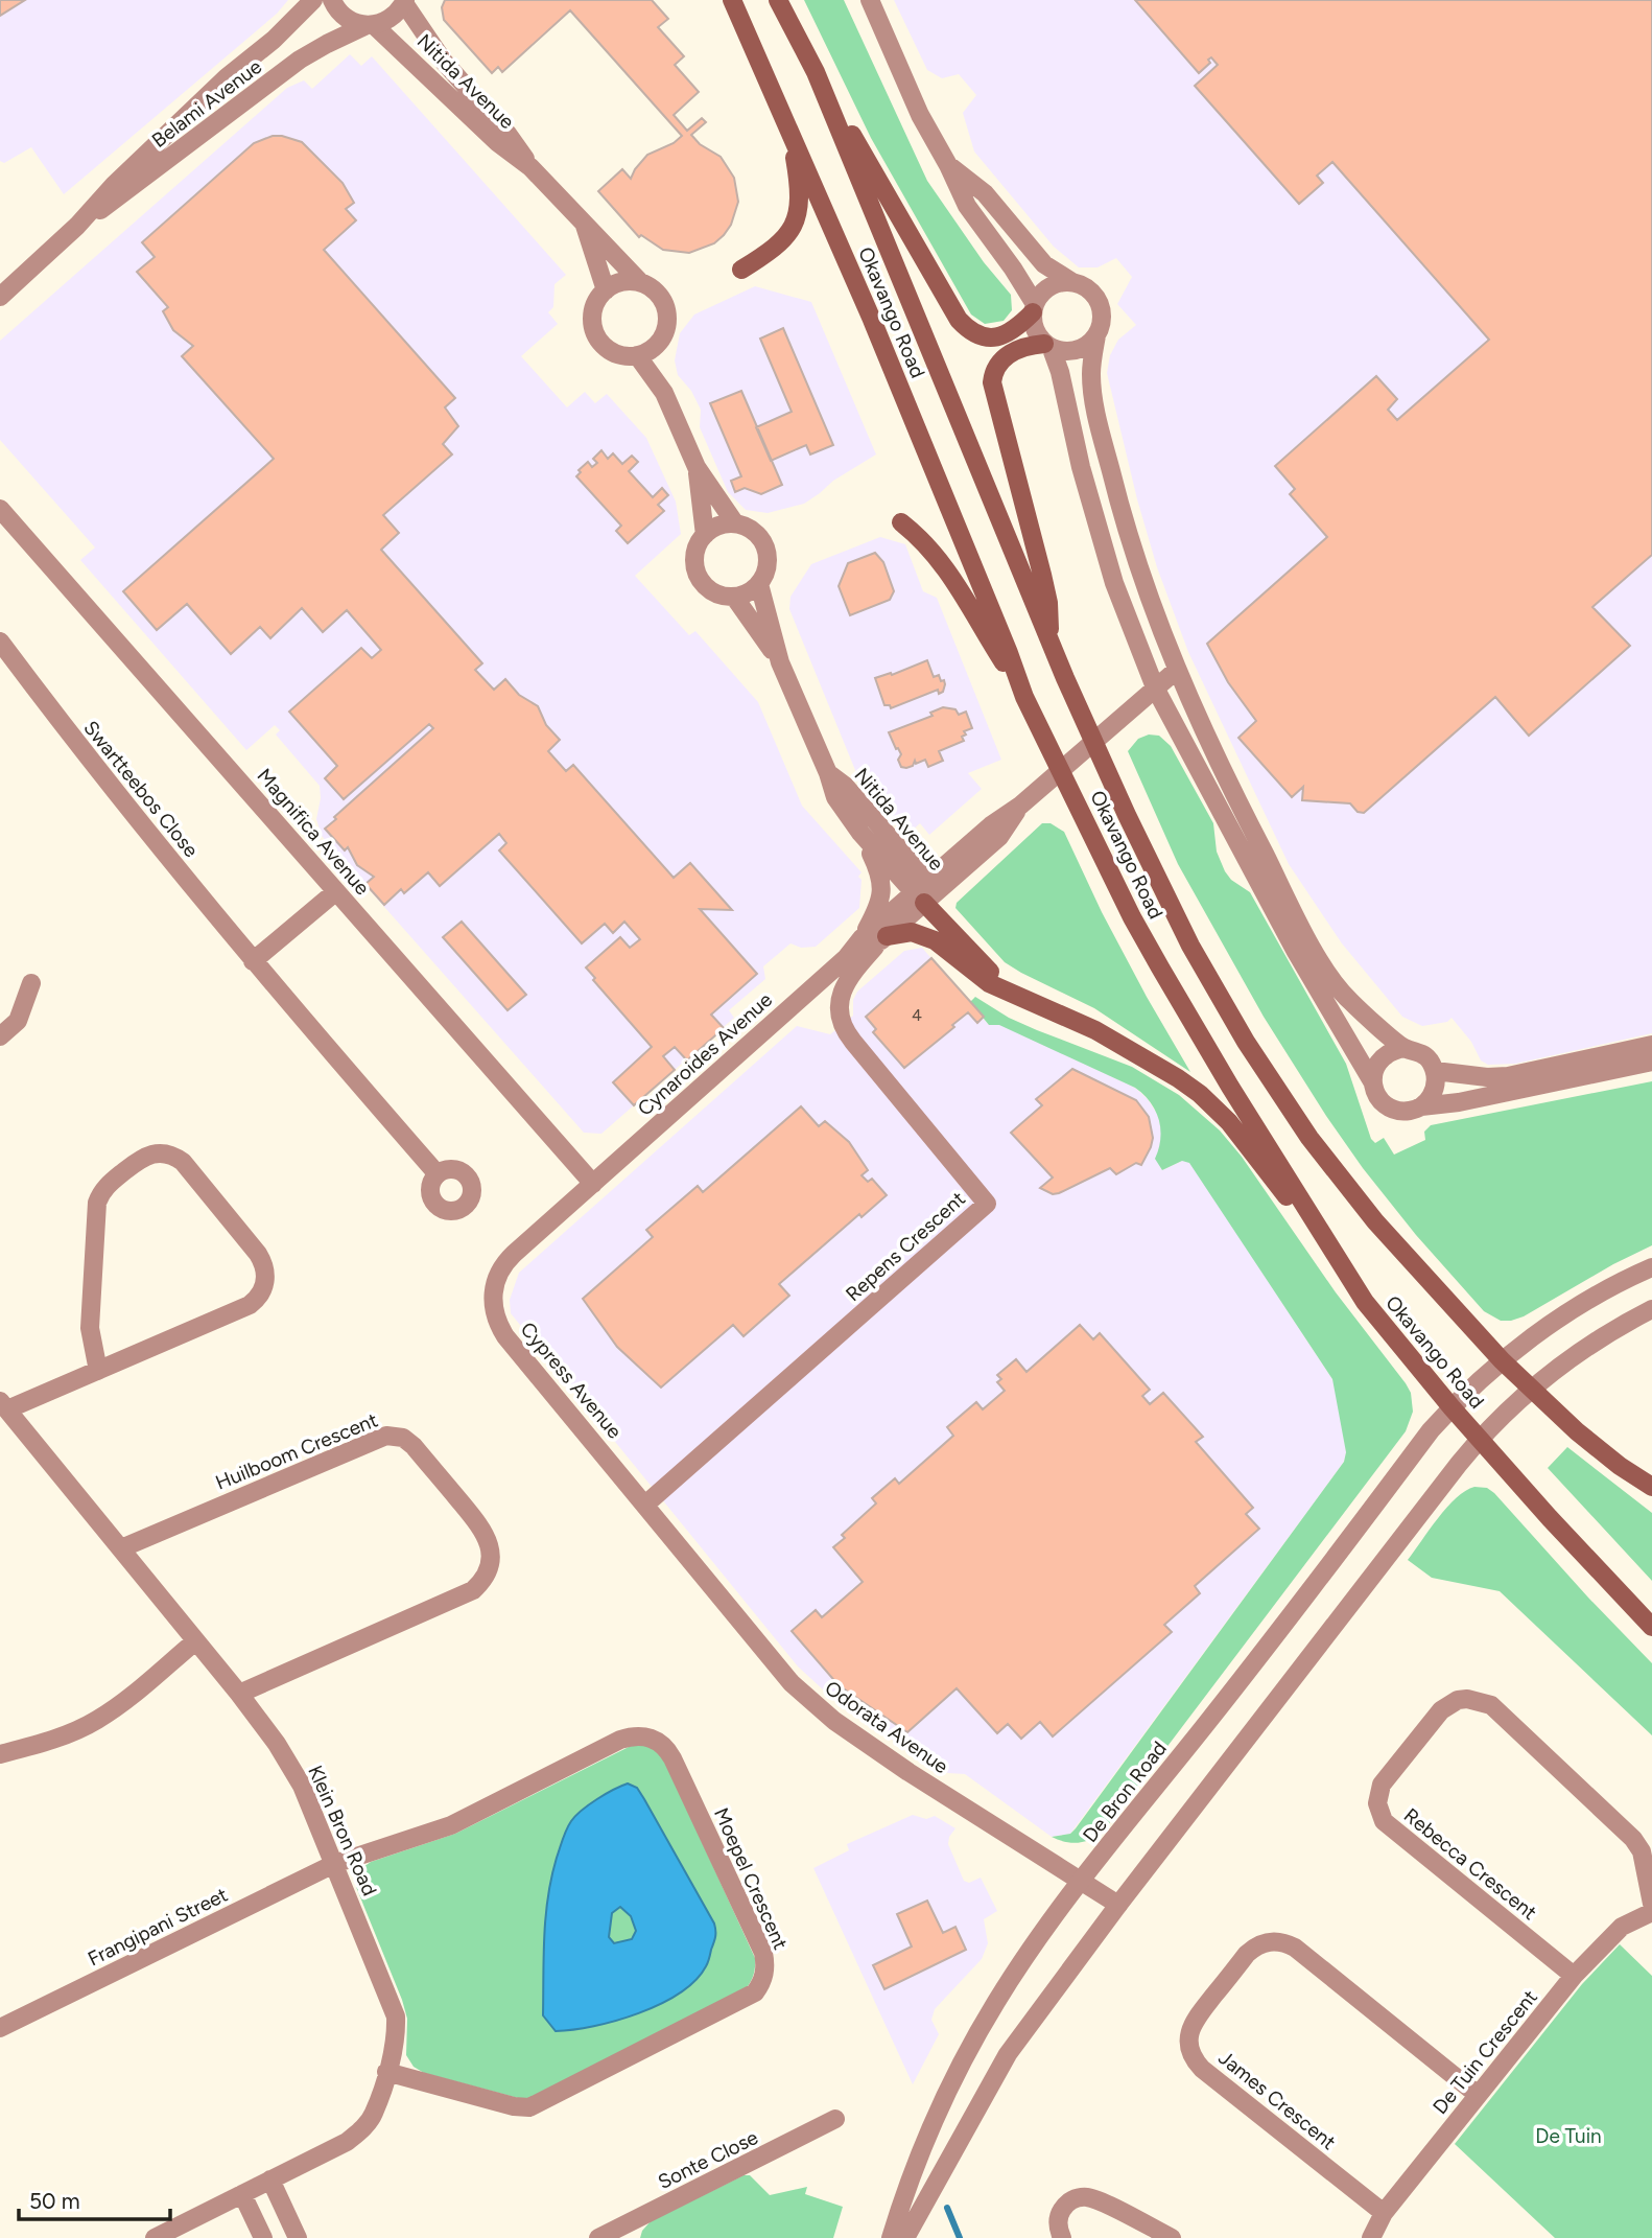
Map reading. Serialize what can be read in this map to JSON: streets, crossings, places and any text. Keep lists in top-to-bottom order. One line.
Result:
{"streets":{"main road":["Okavango Road"],"street":["Nitida Avenue","Belami Avenue","Swartteebos Close","Magnifica Avenue","Cynaroides Avenue","Repens Crescent","Cypress Avenue","Huilboom Crescent","Odorata Avenue","De Bron Road","Klein Bron Road","Rebecca Crescent","Moepel Crescent","Frangipani Street","De Tuin Crescent","James Crescent","Sonte Close"]},"crossings":[["Nitida Avenue","Belami Avenue"],["Nitida Avenue","Cynaroides Avenue"],["Nitida Avenue","Repens Crescent"],["Okavango Road","De Bron Road"],["Magnifica Avenue","Cynaroides Avenue"],["Magnifica Avenue","Cypress Avenue"],["Cynaroides Avenue","Repens Crescent"],["Cynaroides Avenue","Cypress Avenue"],["Repens Crescent","Cypress Avenue"],["Repens Crescent","Odorata Avenue"],["Cypress Avenue","Odorata Avenue"],["Huilboom Crescent","Klein Bron Road"],["Odorata Avenue","De Bron Road"],["Klein Bron Road","Moepel Crescent"],["Klein Bron Road","Frangipani Street"],["Rebecca Crescent","De Tuin Crescent"],["Moepel Crescent","Frangipani Street"],["De Tuin Crescent","James Crescent"]],"parks":["De Tuin"],"house_numbers":["4"],"scale_bar":"50 m"}
